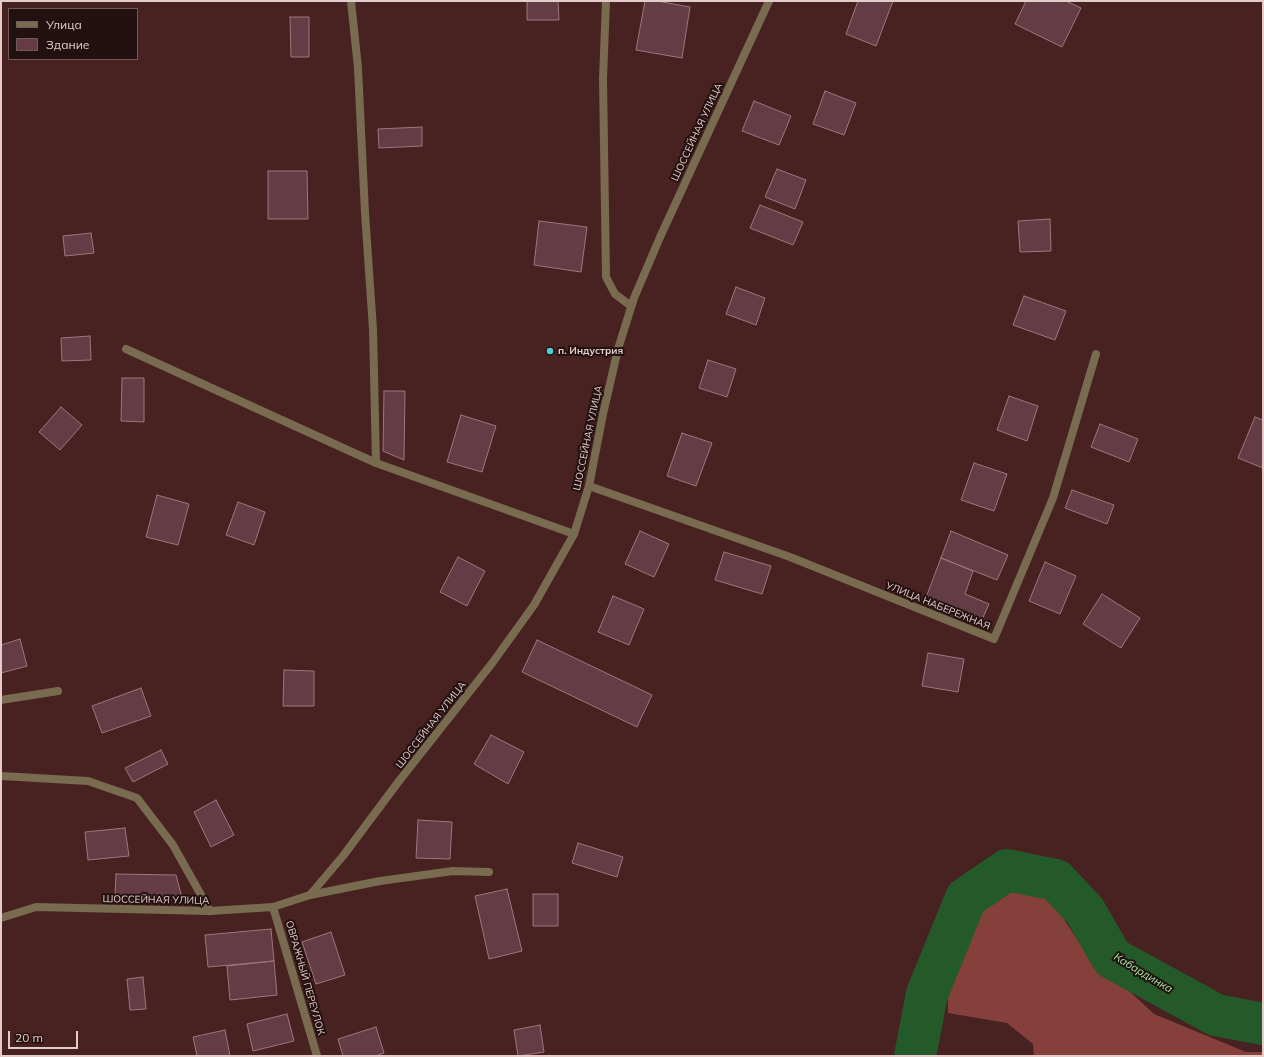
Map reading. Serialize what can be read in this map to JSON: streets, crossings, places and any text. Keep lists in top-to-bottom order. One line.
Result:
{"streets":{"street":["ШОССЕЙНАЯ УЛИЦА","УЛИЦА НАБЕРЕЖНАЯ","ОВРАЖНЫЙ ПЕРЕУЛОК"]},"crossings":[["ШОССЕЙНАЯ УЛИЦА","УЛИЦА НАБЕРЕЖНАЯ"],["ШОССЕЙНАЯ УЛИЦА","ОВРАЖНЫЙ ПЕРЕУЛОК"]],"water":["Кабардинка"],"places":["п. Индустрия"],"legend":["Улица","Здание"],"scale_bar":"20 m"}
